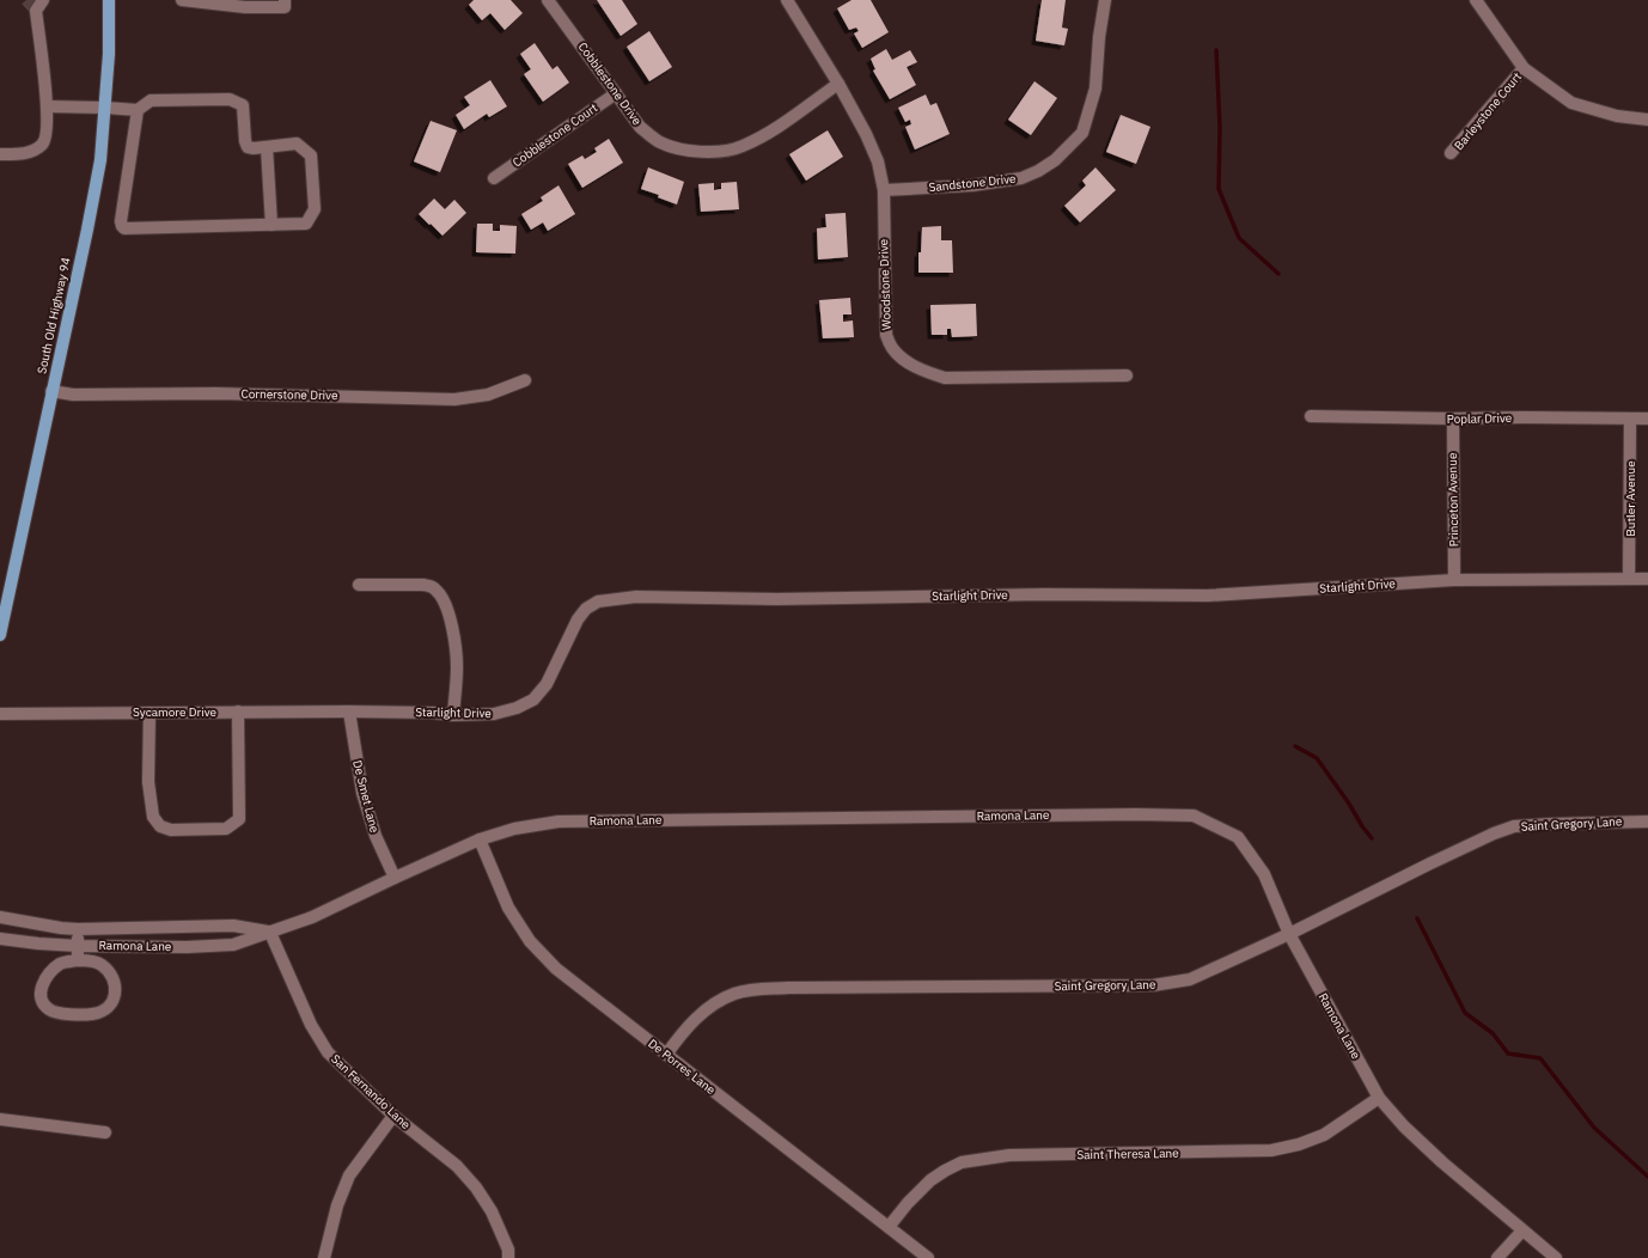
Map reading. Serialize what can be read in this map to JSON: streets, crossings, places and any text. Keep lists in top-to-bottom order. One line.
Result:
{"streets":{"main road":["South Old Highway 94"],"street":["Cobblestone Drive","Barleystone Court","Cobblestone Court","Sandstone Drive","Woodstone Drive","Cornerstone Drive","Poplar Drive","Butler Avenue","Princeton Avenue","Starlight Drive","Sycamore Drive","De Smet Lane","Ramona Lane","Saint Gregory Lane","De Porres Lane","San Fernando Lane","Saint Theresa Lane"]},"crossings":[["Cobblestone Drive","Cobblestone Court"],["Cobblestone Drive","Woodstone Drive"],["Sandstone Drive","Woodstone Drive"],["South Old Highway 94","Cornerstone Drive"],["Poplar Drive","Butler Avenue"],["Poplar Drive","Princeton Avenue"],["Butler Avenue","Starlight Drive"],["Princeton Avenue","Starlight Drive"],["Starlight Drive","Sycamore Drive"],["Starlight Drive","De Smet Lane"],["Sycamore Drive","De Smet Lane"],["De Smet Lane","Ramona Lane"],["Ramona Lane","Saint Gregory Lane"],["Ramona Lane","De Porres Lane"],["Ramona Lane","San Fernando Lane"],["Ramona Lane","Saint Theresa Lane"],["Saint Gregory Lane","De Porres Lane"],["De Porres Lane","Saint Theresa Lane"]]}
